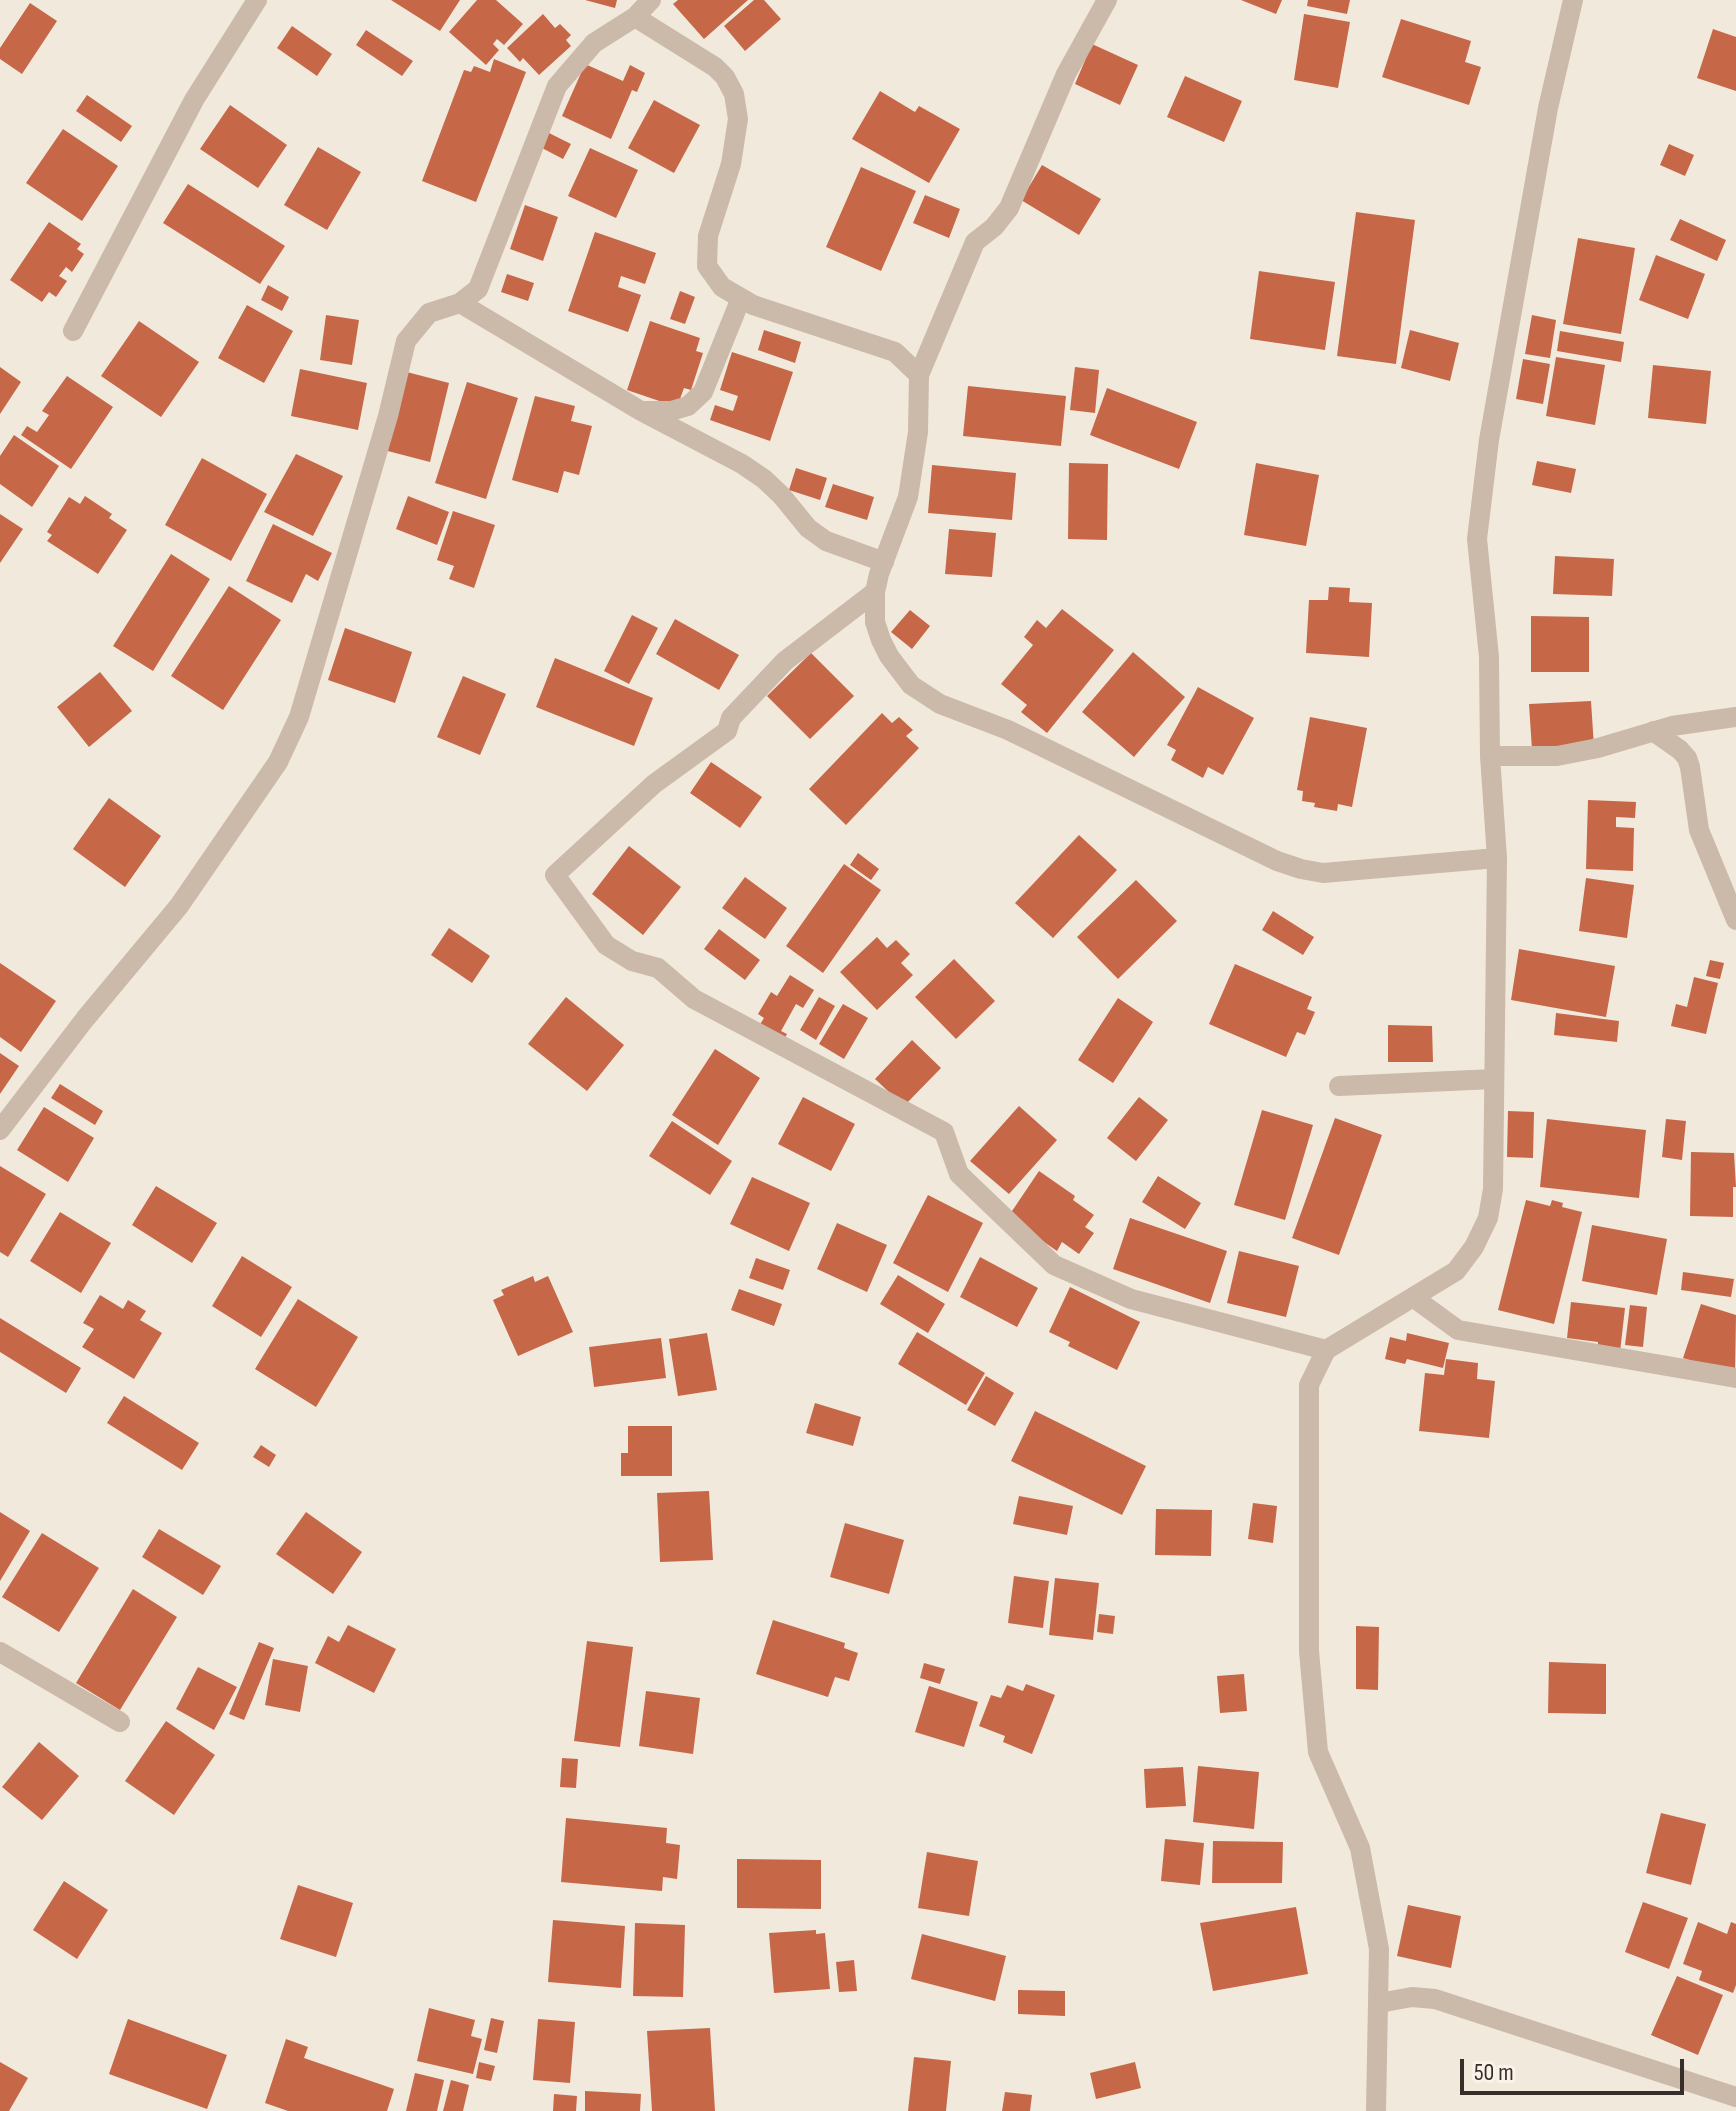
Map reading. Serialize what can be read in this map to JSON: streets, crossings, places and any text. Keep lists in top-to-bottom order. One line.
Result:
{"scale_bar":"50 m"}
